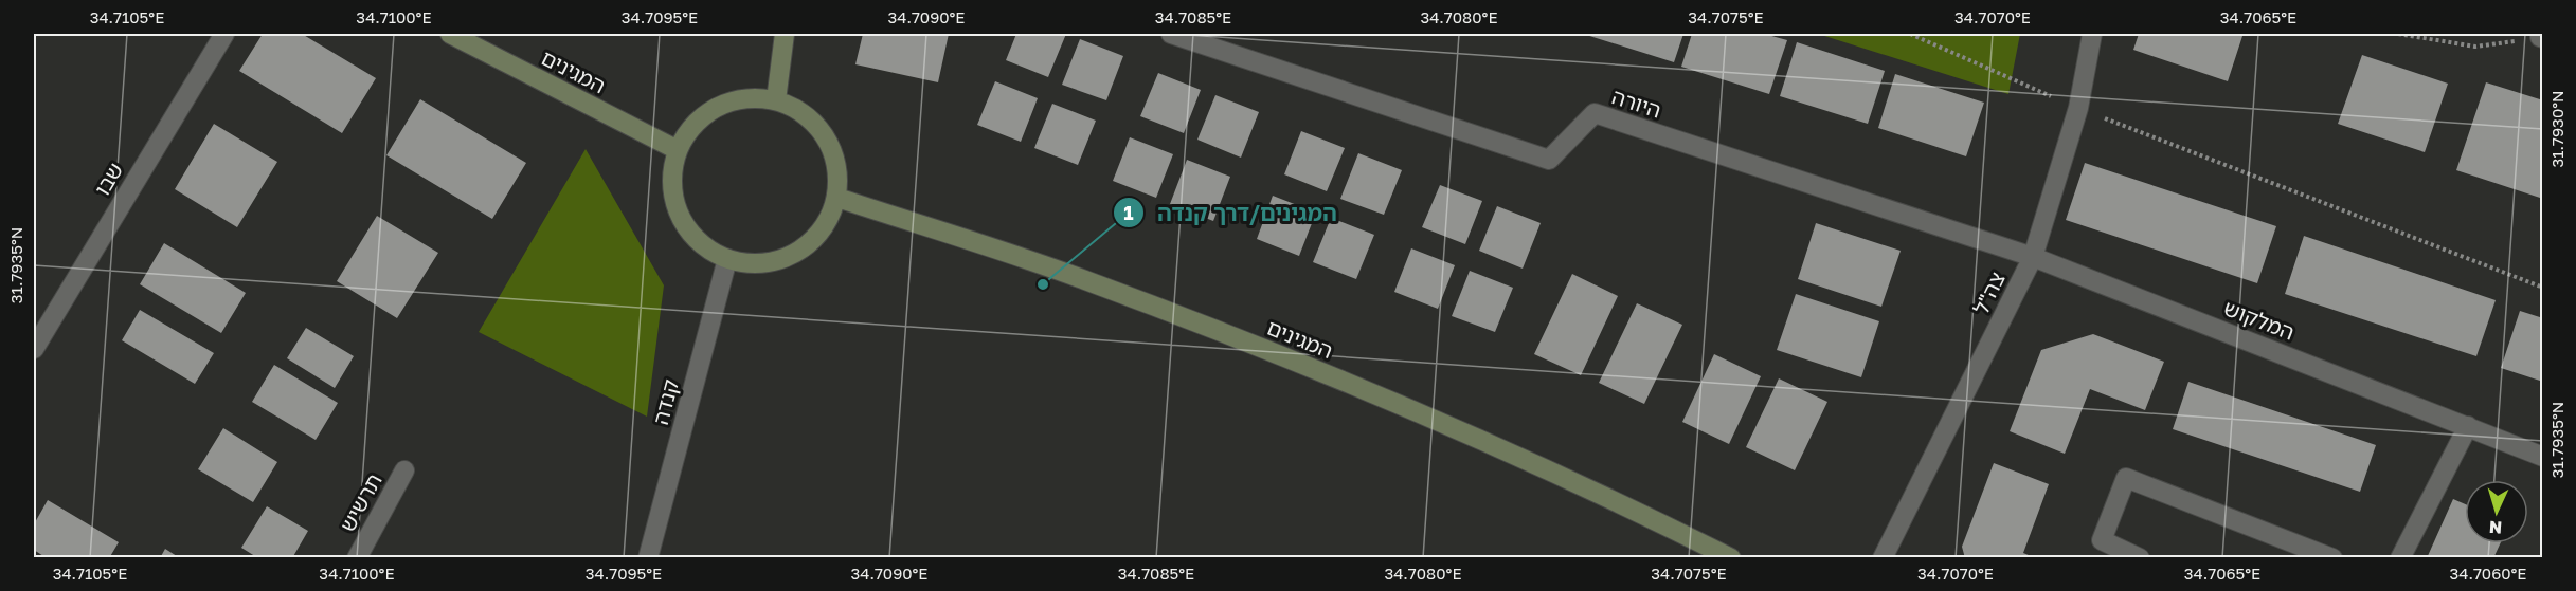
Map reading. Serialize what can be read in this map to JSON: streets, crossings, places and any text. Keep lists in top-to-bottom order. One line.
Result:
{"streets":{"street":["המגינים","היורה","שבו","צה\"ל","המלקוש","קנדה","תרשיש"]},"crossings":[["המגינים","קנדה"],["היורה","צה\"ל"],["היורה","המלקוש"],["צה\"ל","המלקוש"]],"places":["המגינים/דרך קנדה"],"north":"bottom","coordinates":["34.7105°E","34.7100°E","34.7095°E","34.7090°E","34.7085°E","34.7080°E","34.7075°E","34.7070°E","34.7065°E","31.7930°N","31.7935°N","34.7060°E"]}
